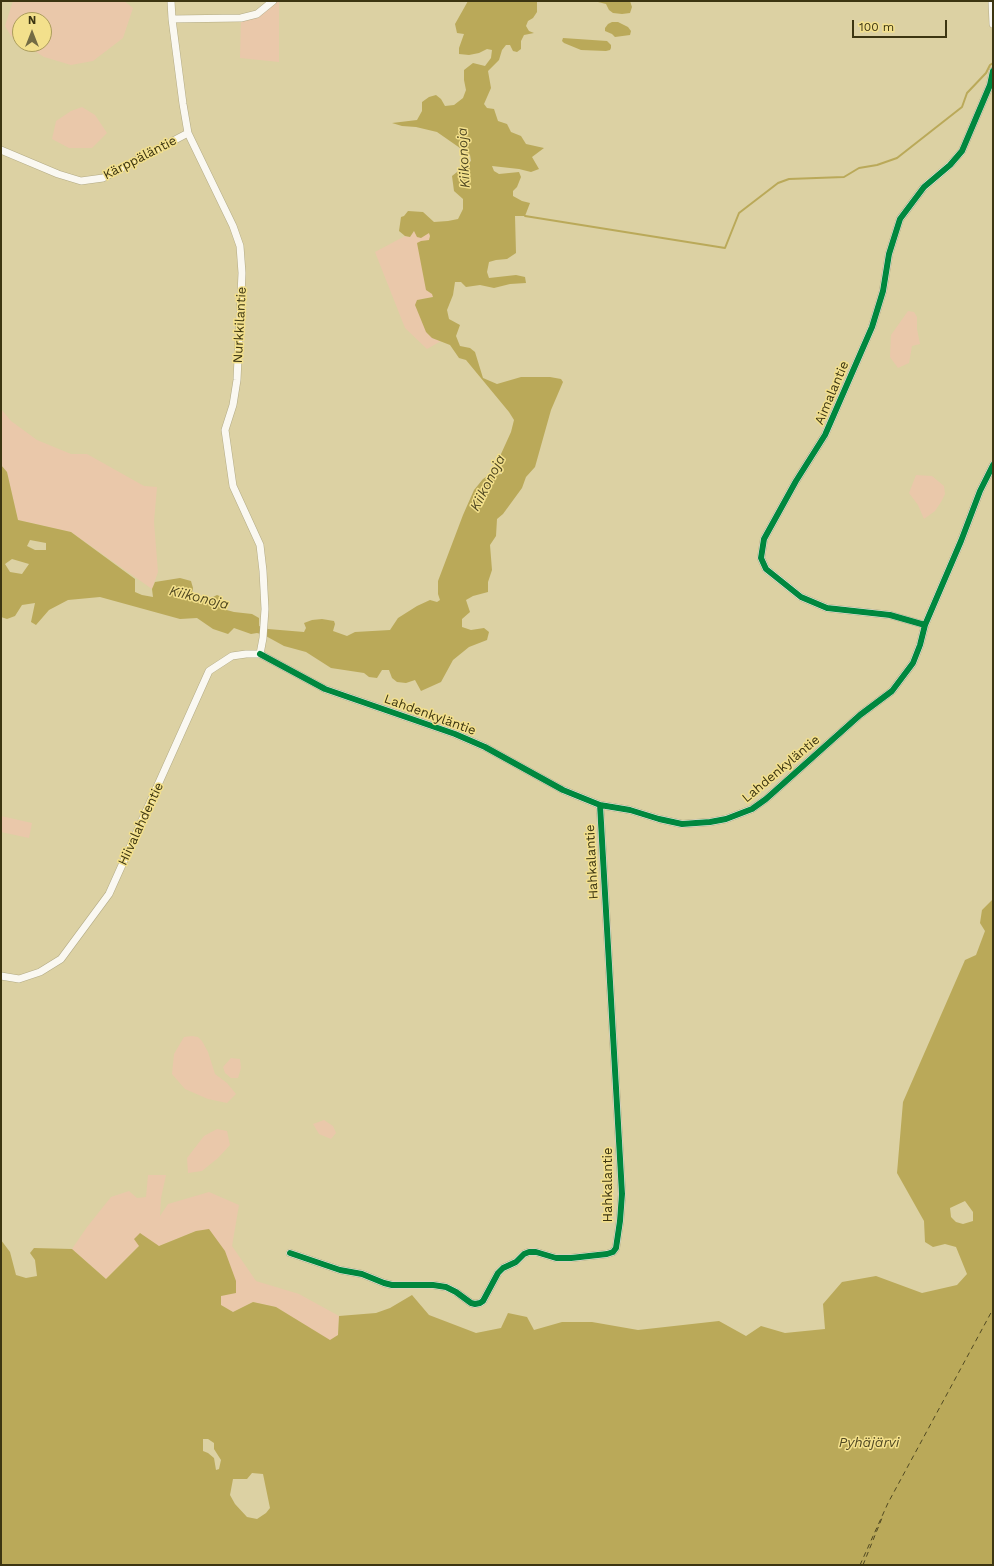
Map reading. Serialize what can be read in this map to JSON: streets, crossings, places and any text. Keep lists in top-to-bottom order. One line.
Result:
{"streets":{"street":["Kärppäläntie","Nurkkilantie","Aimalantie","Lahdenkyläntie","Hiivalahdentie","Hahkalantie"]},"crossings":[["Kärppäläntie","Nurkkilantie"],["Nurkkilantie","Lahdenkyläntie"],["Nurkkilantie","Hiivalahdentie"],["Aimalantie","Lahdenkyläntie"],["Lahdenkyläntie","Hiivalahdentie"],["Lahdenkyläntie","Hahkalantie"]],"water":["Kiikonoja","Pyhäjärvi"],"scale_bar":"100 m","north":"top"}
